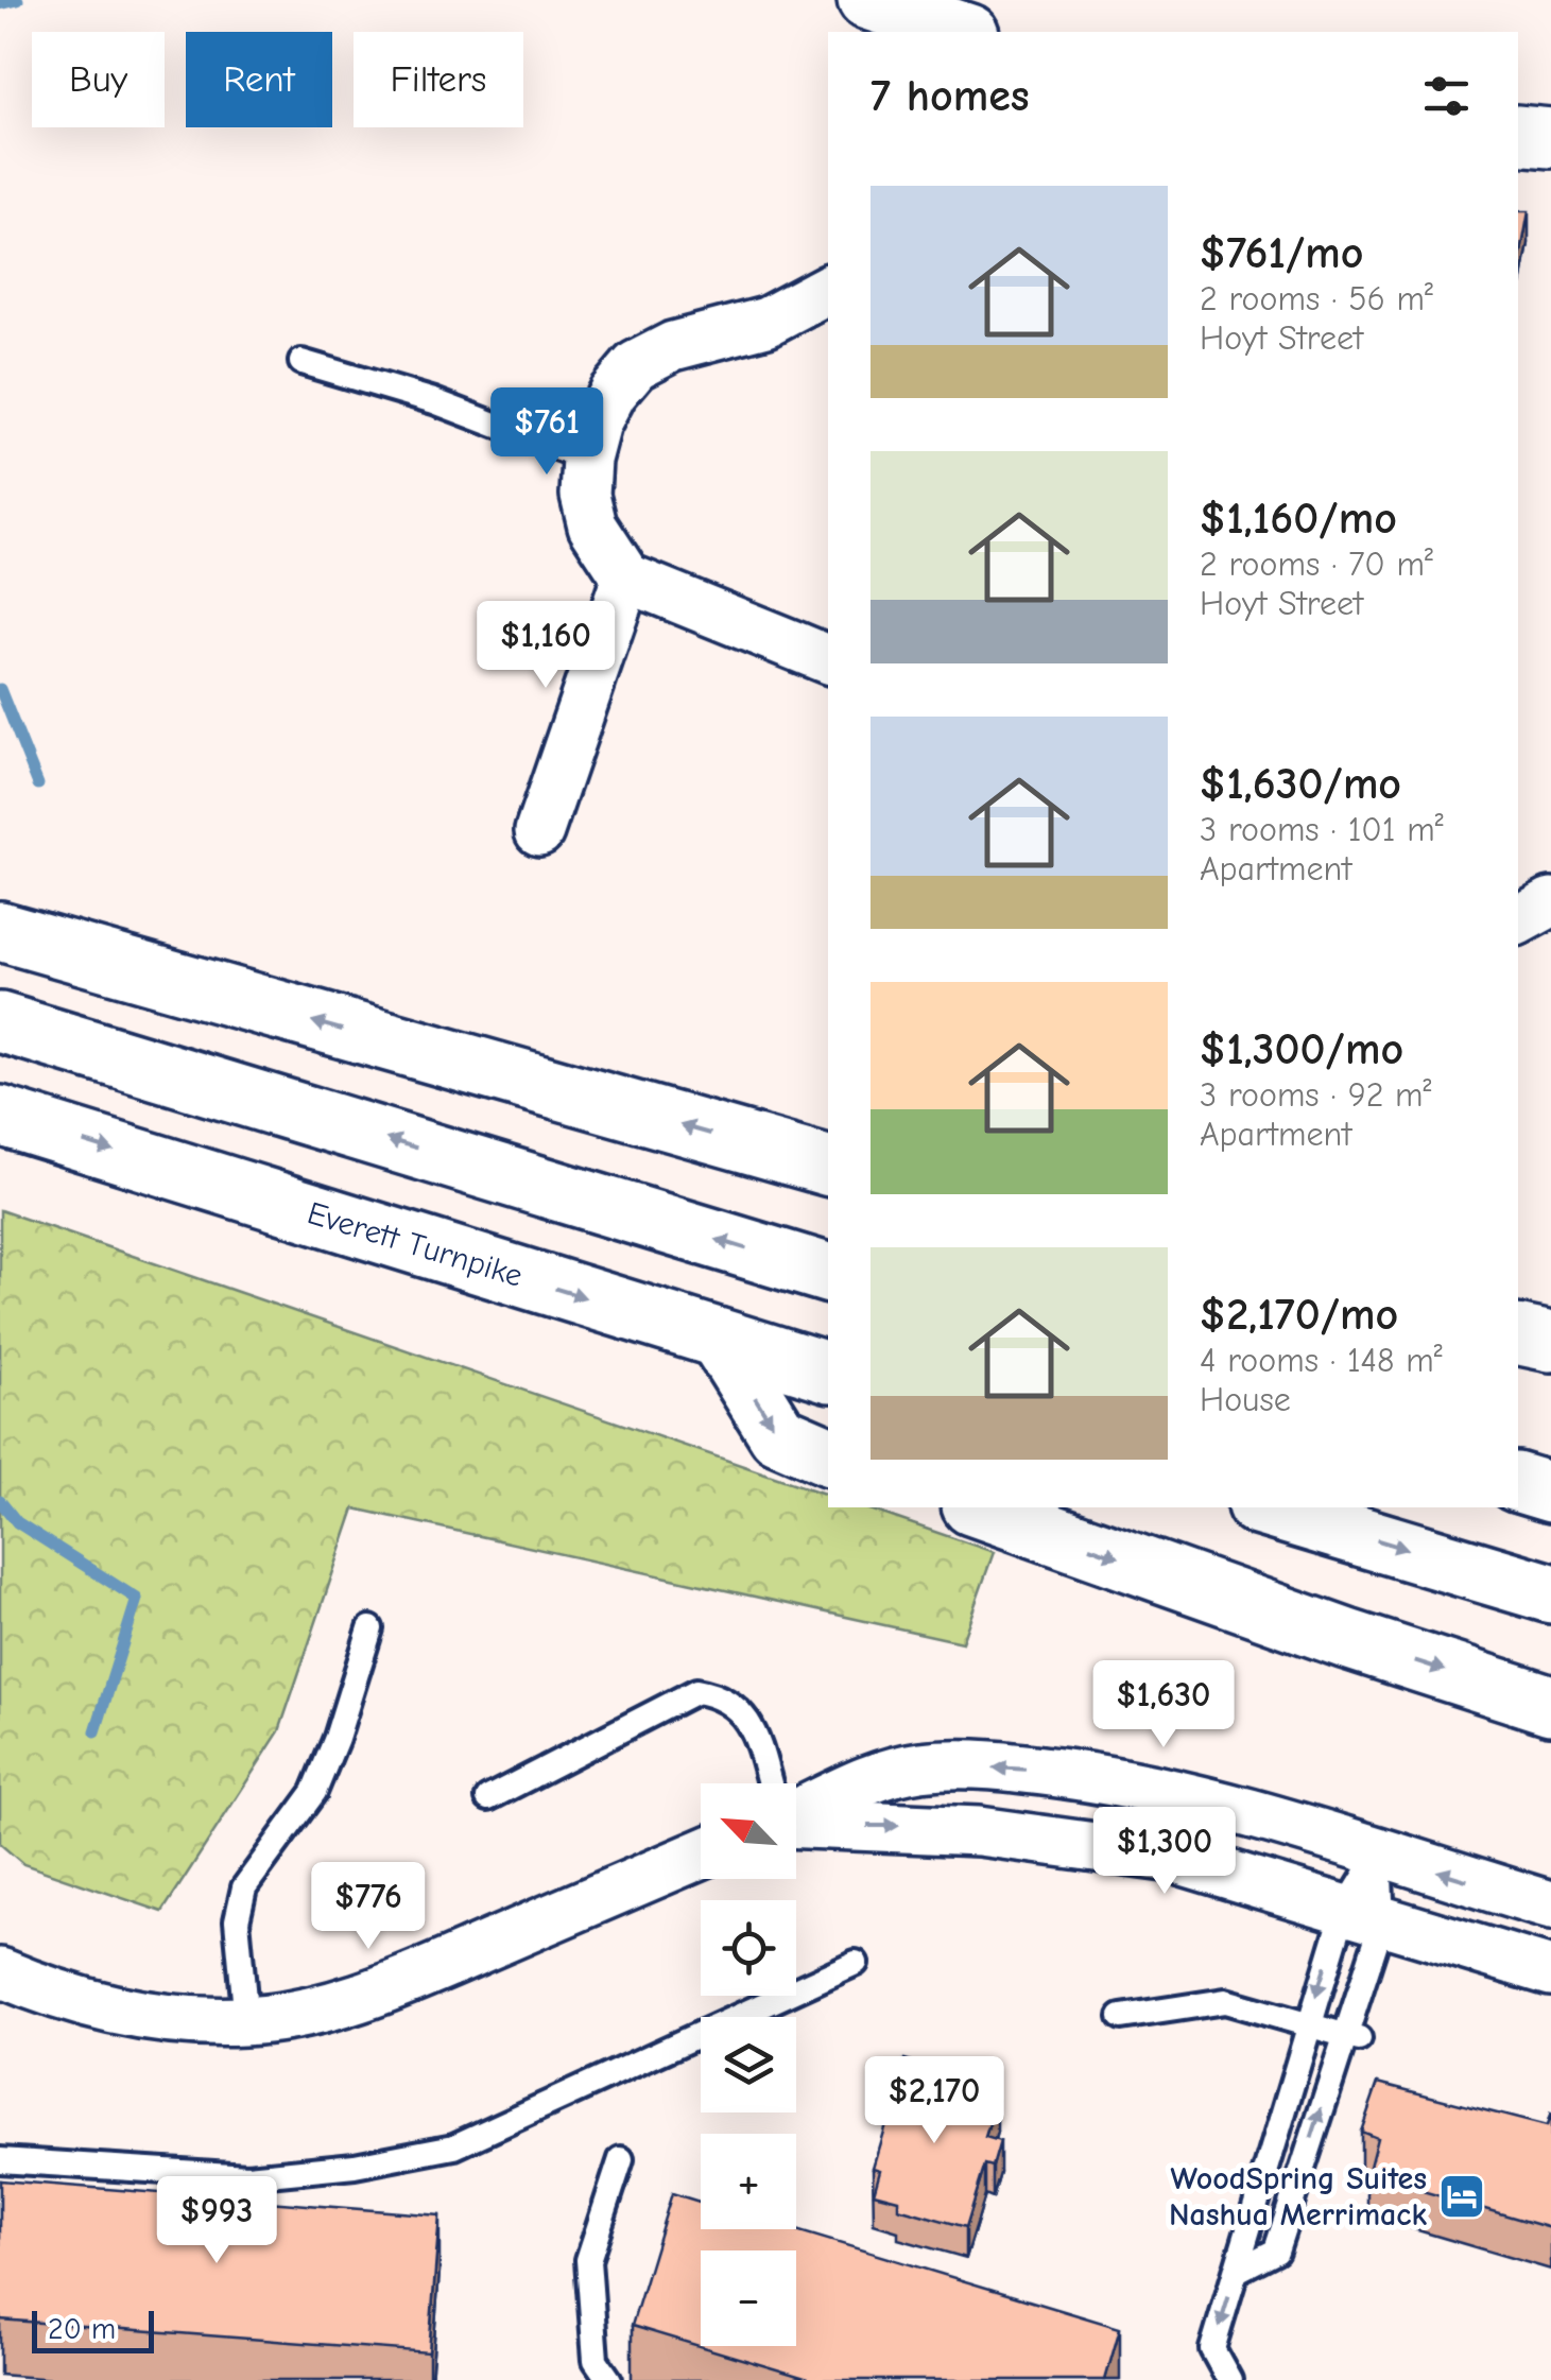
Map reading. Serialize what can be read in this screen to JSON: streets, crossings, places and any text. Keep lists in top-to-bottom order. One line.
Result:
{"streets":{"main road":["Everett Turnpike"]},"places":{"hotel":["WoodSpring Suites Nashua Merrimack"]},"scale_bar":"20 m","north":"top left","page":{"chip":["Buy","Rent","Filters"],"heading":"7 homes","list":[{"name":"$761/mo","note":"2 rooms · 56 m² · Hoyt Street"},{"name":"$1,160/mo","note":"2 rooms · 70 m² · Hoyt Street"},{"name":"$1,630/mo","note":"3 rooms · 101 m² · Apartment"},{"name":"$1,300/mo","note":"3 rooms · 92 m² · Apartment"},{"name":"$2,170/mo","note":"4 rooms · 148 m² · House"}],"price":["$761","$1,160","$1,630","$1,300","$776","$2,170","$993"],"map_buttons":["+","−"],"scale":"20 m"}}
